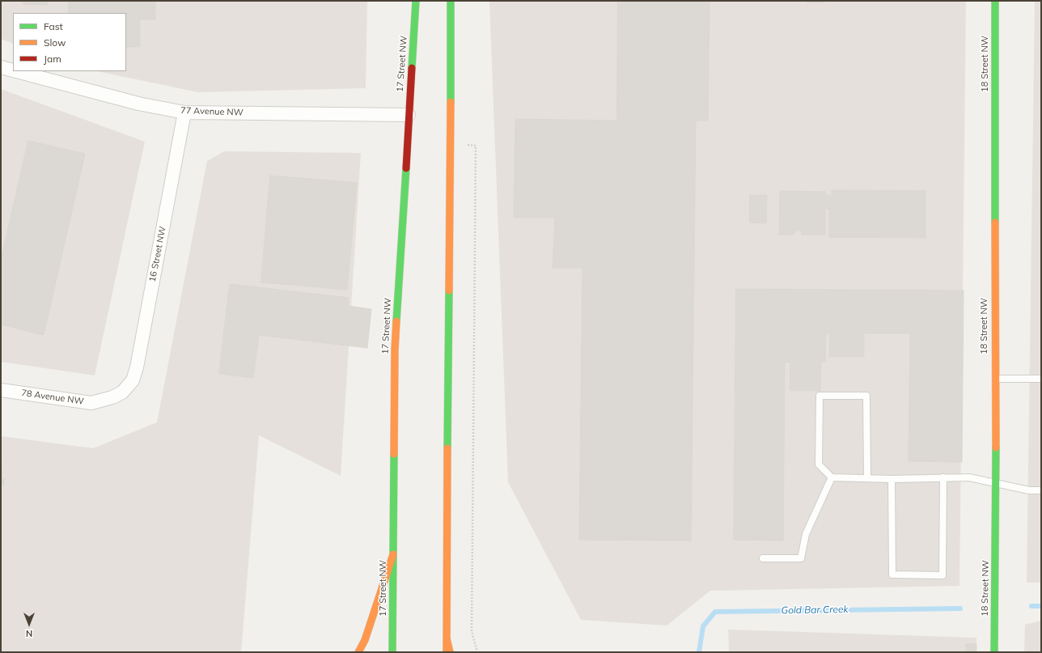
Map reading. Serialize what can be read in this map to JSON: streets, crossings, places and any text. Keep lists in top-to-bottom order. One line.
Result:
{"streets":{"main road":["17 Street NW","18 Street NW"],"street":["77 Avenue NW","16 Street NW","78 Avenue NW"]},"crossings":[["17 Street NW","77 Avenue NW"],["77 Avenue NW","16 Street NW"],["16 Street NW","78 Avenue NW"]],"water":["Gold Bar Creek"],"legend":["Fast","Slow","Jam"],"north":"bottom"}
